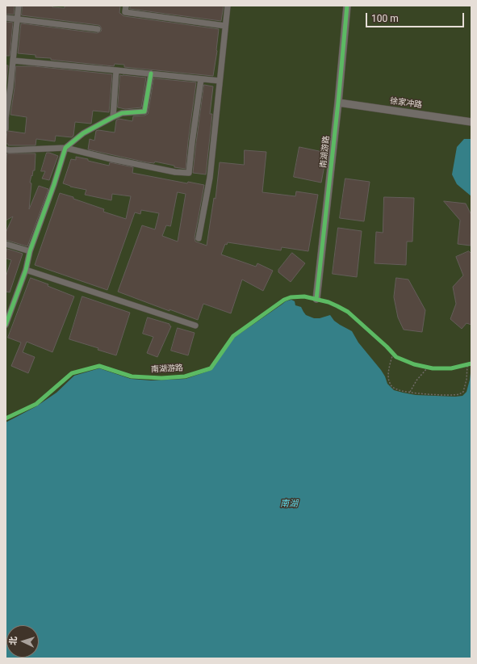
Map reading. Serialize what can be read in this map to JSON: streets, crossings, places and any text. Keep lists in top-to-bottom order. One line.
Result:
{"streets":{"street":["徐家冲路","南湖游路"]},"crossings":[["徐家冲路","南湖游路"]],"water":["南湖"],"scale_bar":"100 m","north":"left"}
